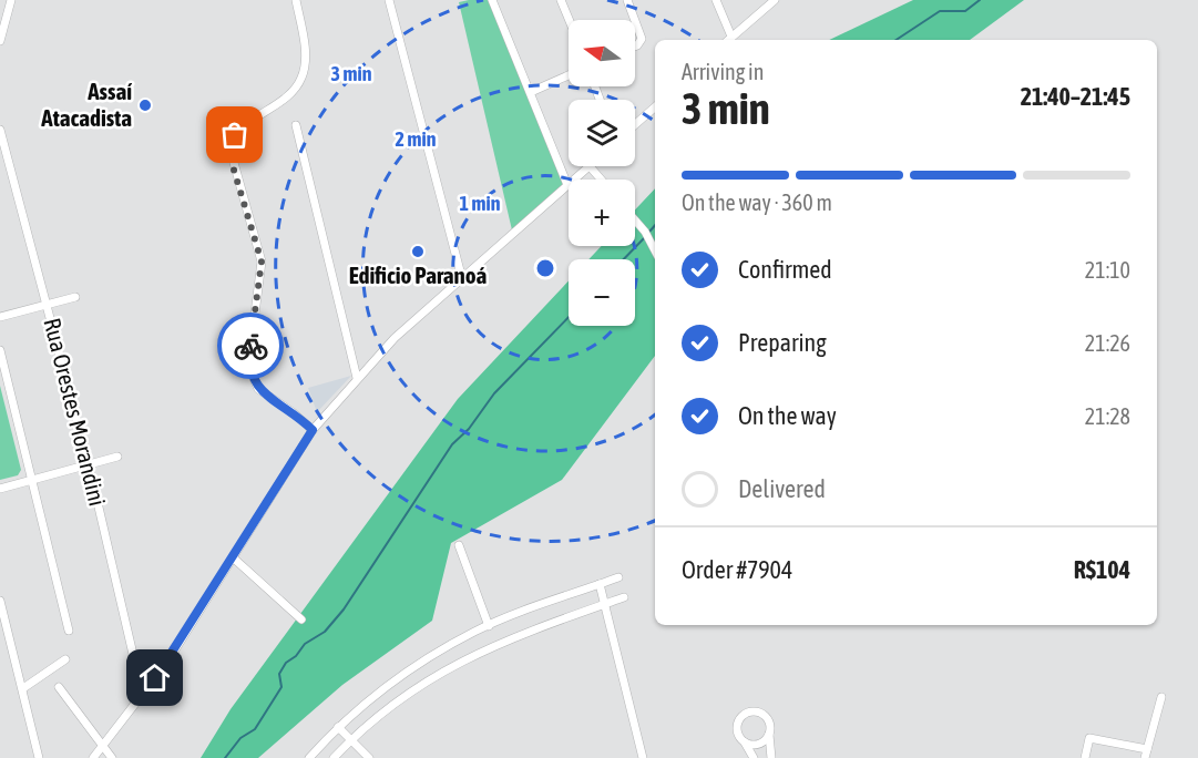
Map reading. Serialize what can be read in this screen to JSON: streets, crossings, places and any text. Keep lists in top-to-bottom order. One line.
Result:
{"streets":{"street":["Rua Orestes Morandini"]},"places":["Assaí Atacadista","Edificio Paranoá"],"north":"left","page":{"map_buttons":["+","−"],"heading":["3 min","Arriving in","21:40–21:45"],"panel":["Order #7904","R$104"],"bar":"On the way · 360 m","list":[["Confirmed","21:10"],["Preparing","21:26"],["On the way","21:28"],"Delivered"]},"rings":["3 min","2 min","1 min"]}
